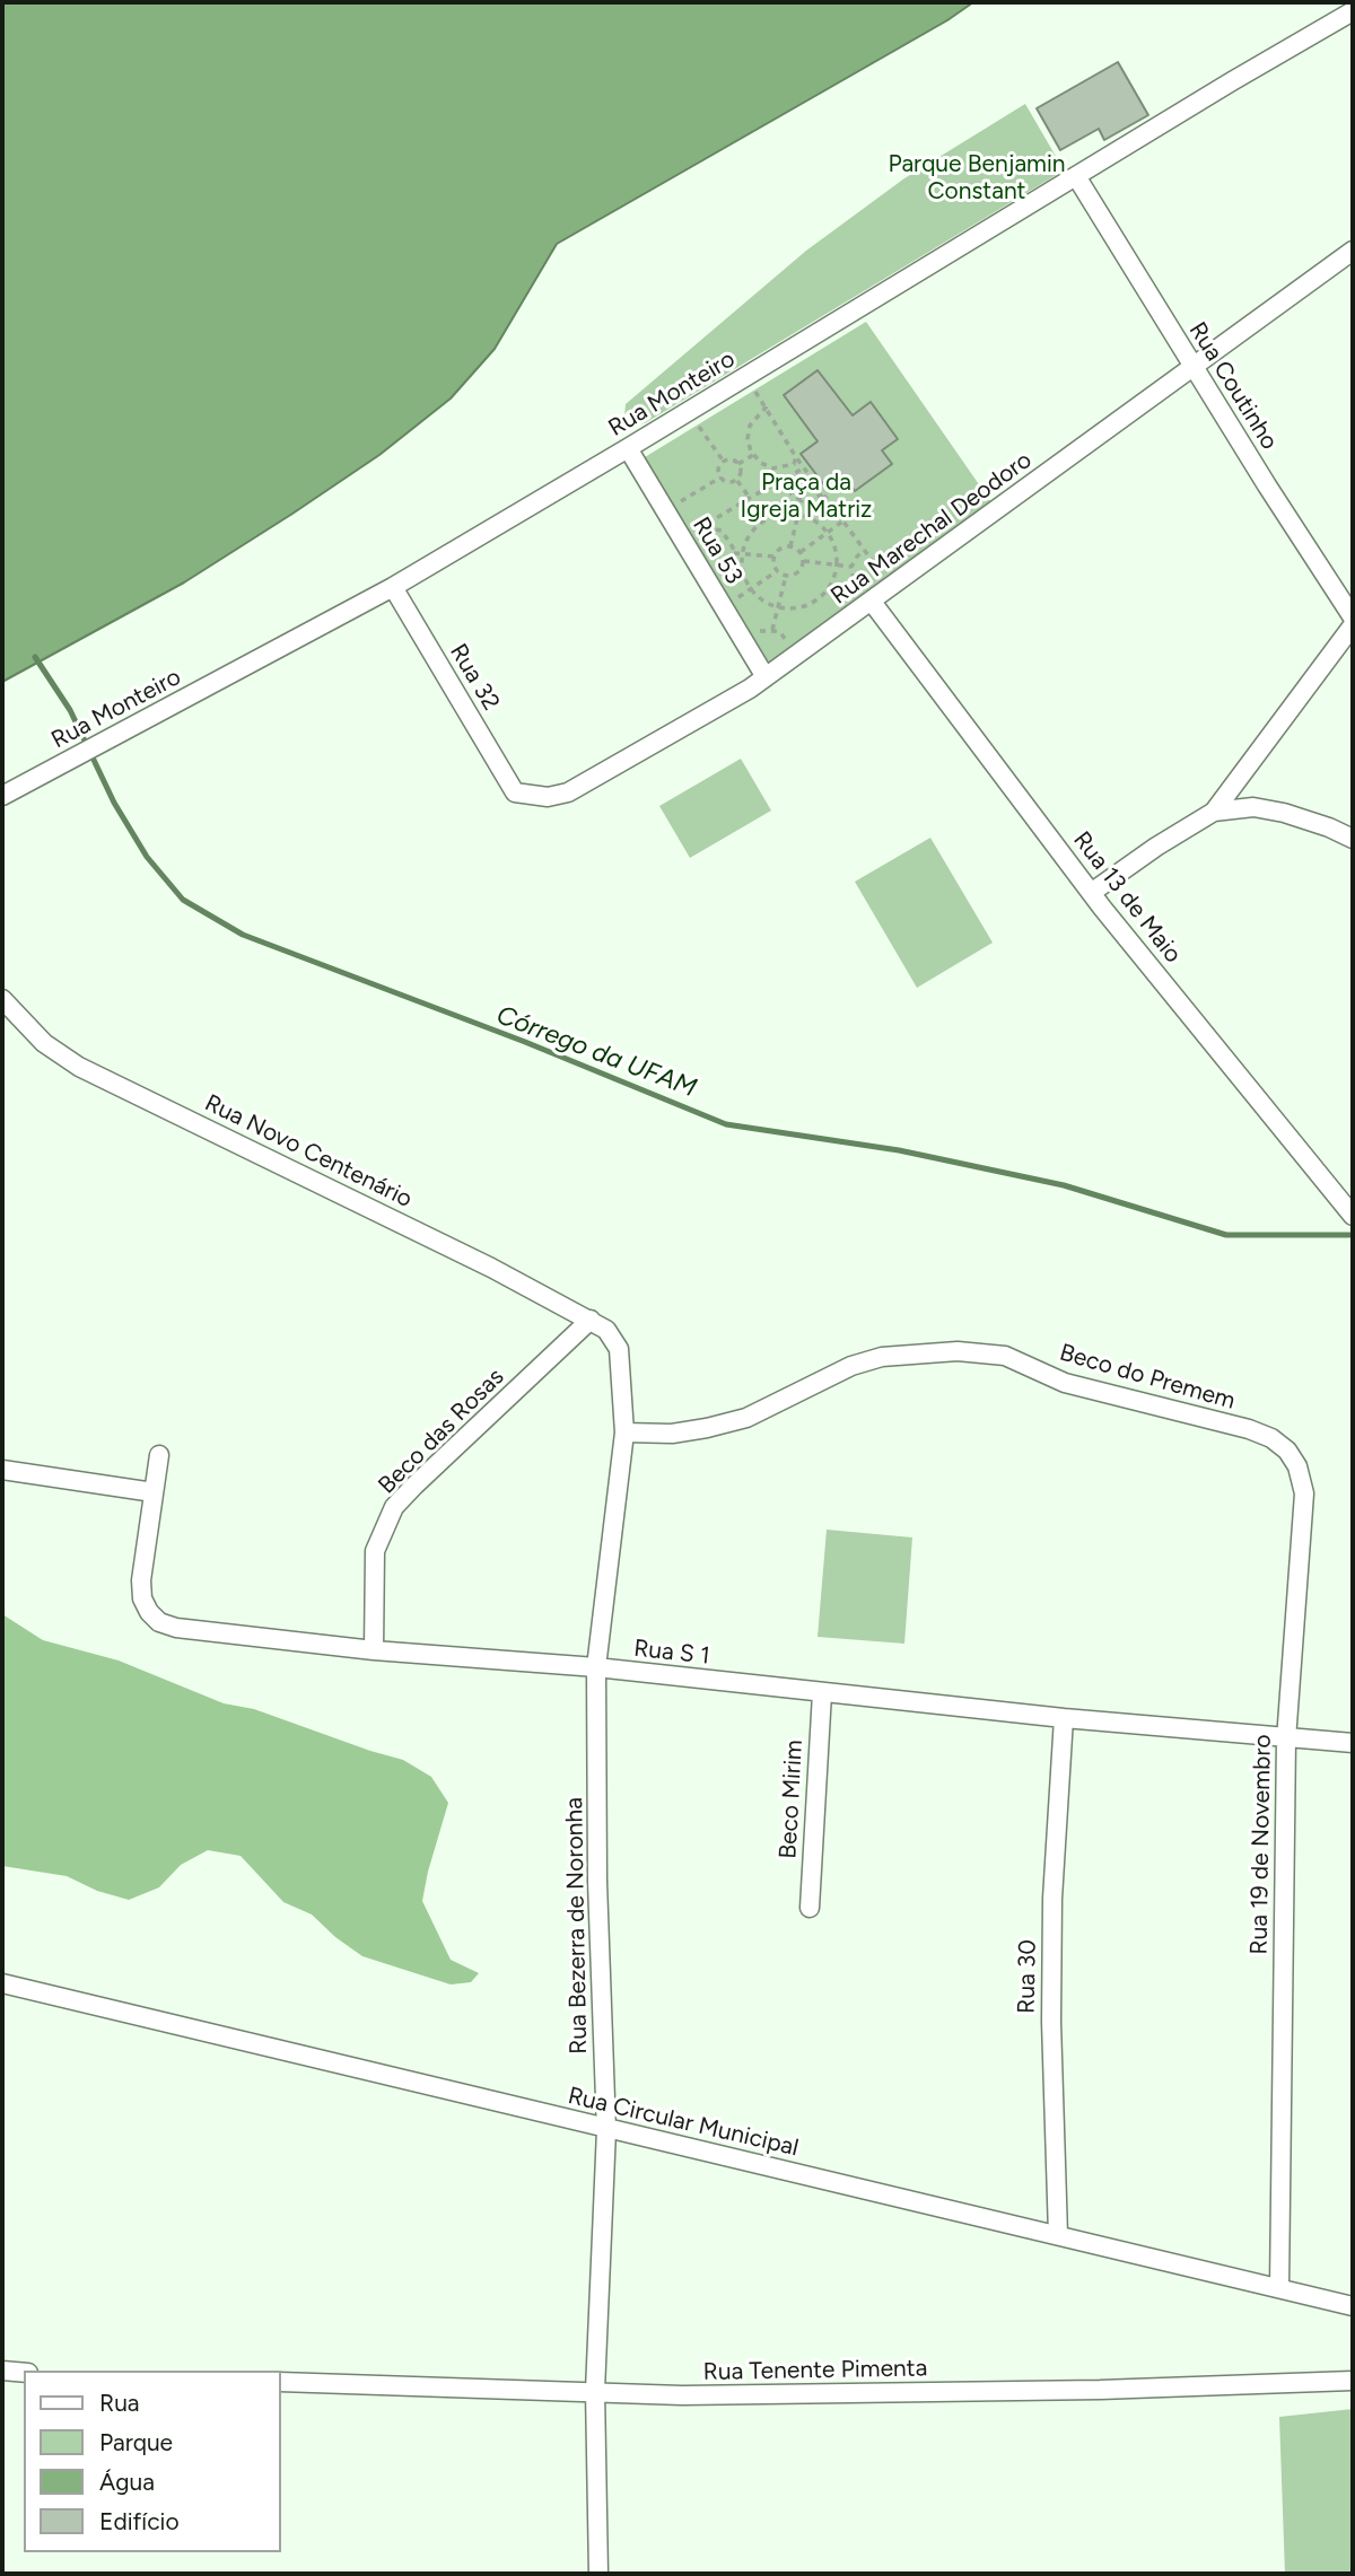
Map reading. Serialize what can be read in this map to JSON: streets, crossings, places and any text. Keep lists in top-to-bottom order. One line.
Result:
{"streets":{"street":["Rua Coutinho","Rua Monteiro","Rua Marechal Deodoro","Rua 53","Rua 32","Rua 13 de Maio","Rua Novo Centenário","Beco do Premem","Beco das Rosas","Rua S 1","Beco Mirim","Rua 19 de Novembro","Rua Bezerra de Noronha","Rua 30","Rua Circular Municipal","Rua Tenente Pimenta"]},"crossings":[["Rua Coutinho","Rua Monteiro"],["Rua Coutinho","Rua Marechal Deodoro"],["Rua Monteiro","Rua 53"],["Rua Monteiro","Rua 32"],["Rua Marechal Deodoro","Rua 53"],["Rua Marechal Deodoro","Rua 32"],["Rua Marechal Deodoro","Rua 13 de Maio"],["Rua Novo Centenário","Beco das Rosas"],["Rua Novo Centenário","Rua Bezerra de Noronha"],["Beco do Premem","Rua 19 de Novembro"],["Beco do Premem","Rua Bezerra de Noronha"],["Beco das Rosas","Rua S 1"],["Beco das Rosas","Rua Bezerra de Noronha"],["Rua S 1","Beco Mirim"],["Rua S 1","Rua 19 de Novembro"],["Rua S 1","Rua Bezerra de Noronha"],["Rua S 1","Rua 30"],["Rua 19 de Novembro","Rua Circular Municipal"],["Rua Bezerra de Noronha","Rua Circular Municipal"],["Rua Bezerra de Noronha","Rua Tenente Pimenta"],["Rua 30","Rua Circular Municipal"]],"water":["Córrego da UFAM"],"parks":["Parque Benjamin Constant","Praça da Igreja Matriz"],"legend":["Rua","Parque","Água","Edifício"]}
